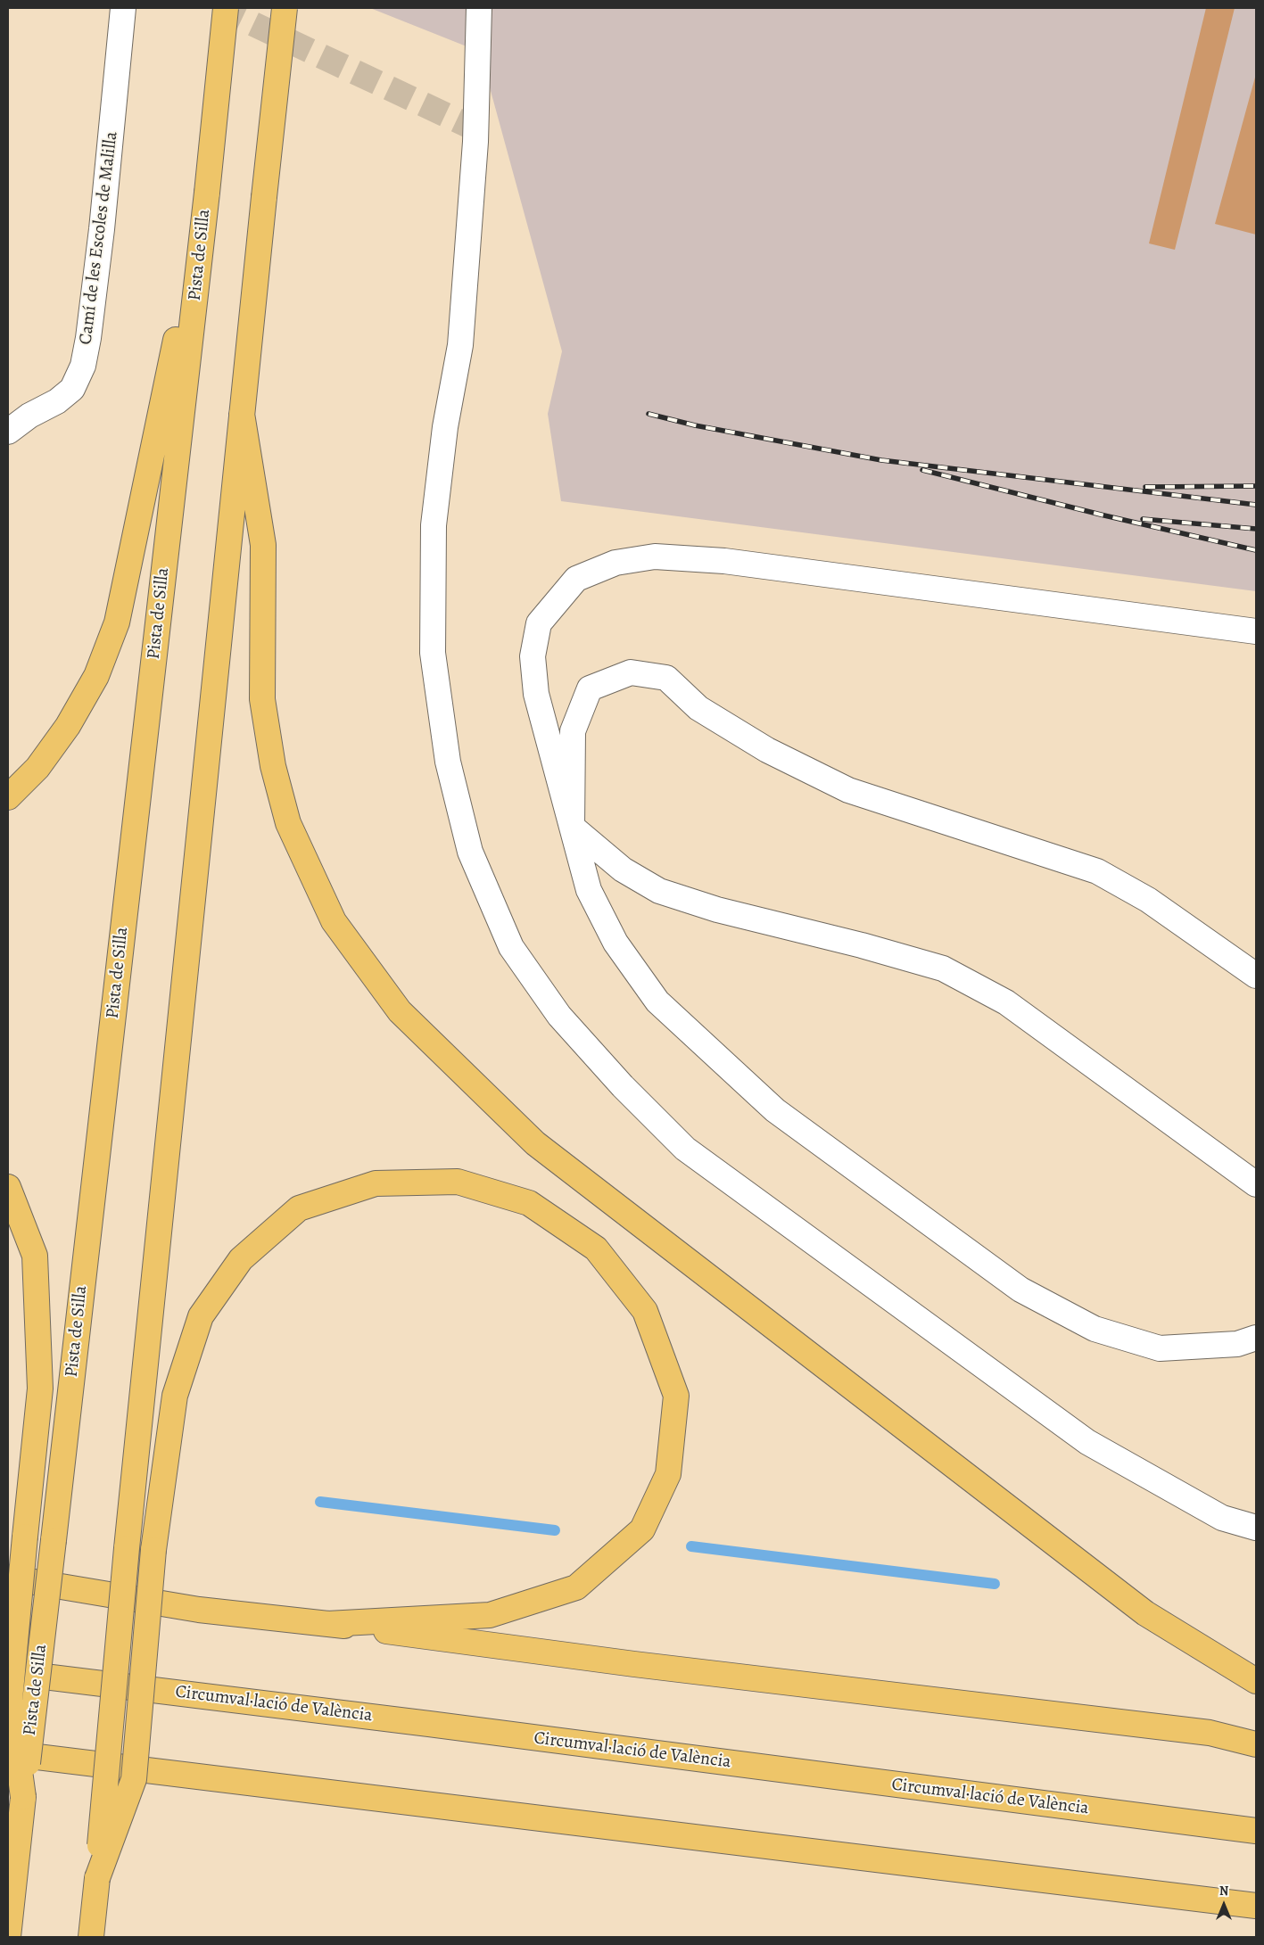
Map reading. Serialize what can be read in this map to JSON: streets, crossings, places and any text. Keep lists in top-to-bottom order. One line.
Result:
{"streets":{"highway":["Pista de Silla","Circumval·lació de València"],"street":["Camí de les Escoles de Malilla"]},"north":"top"}
